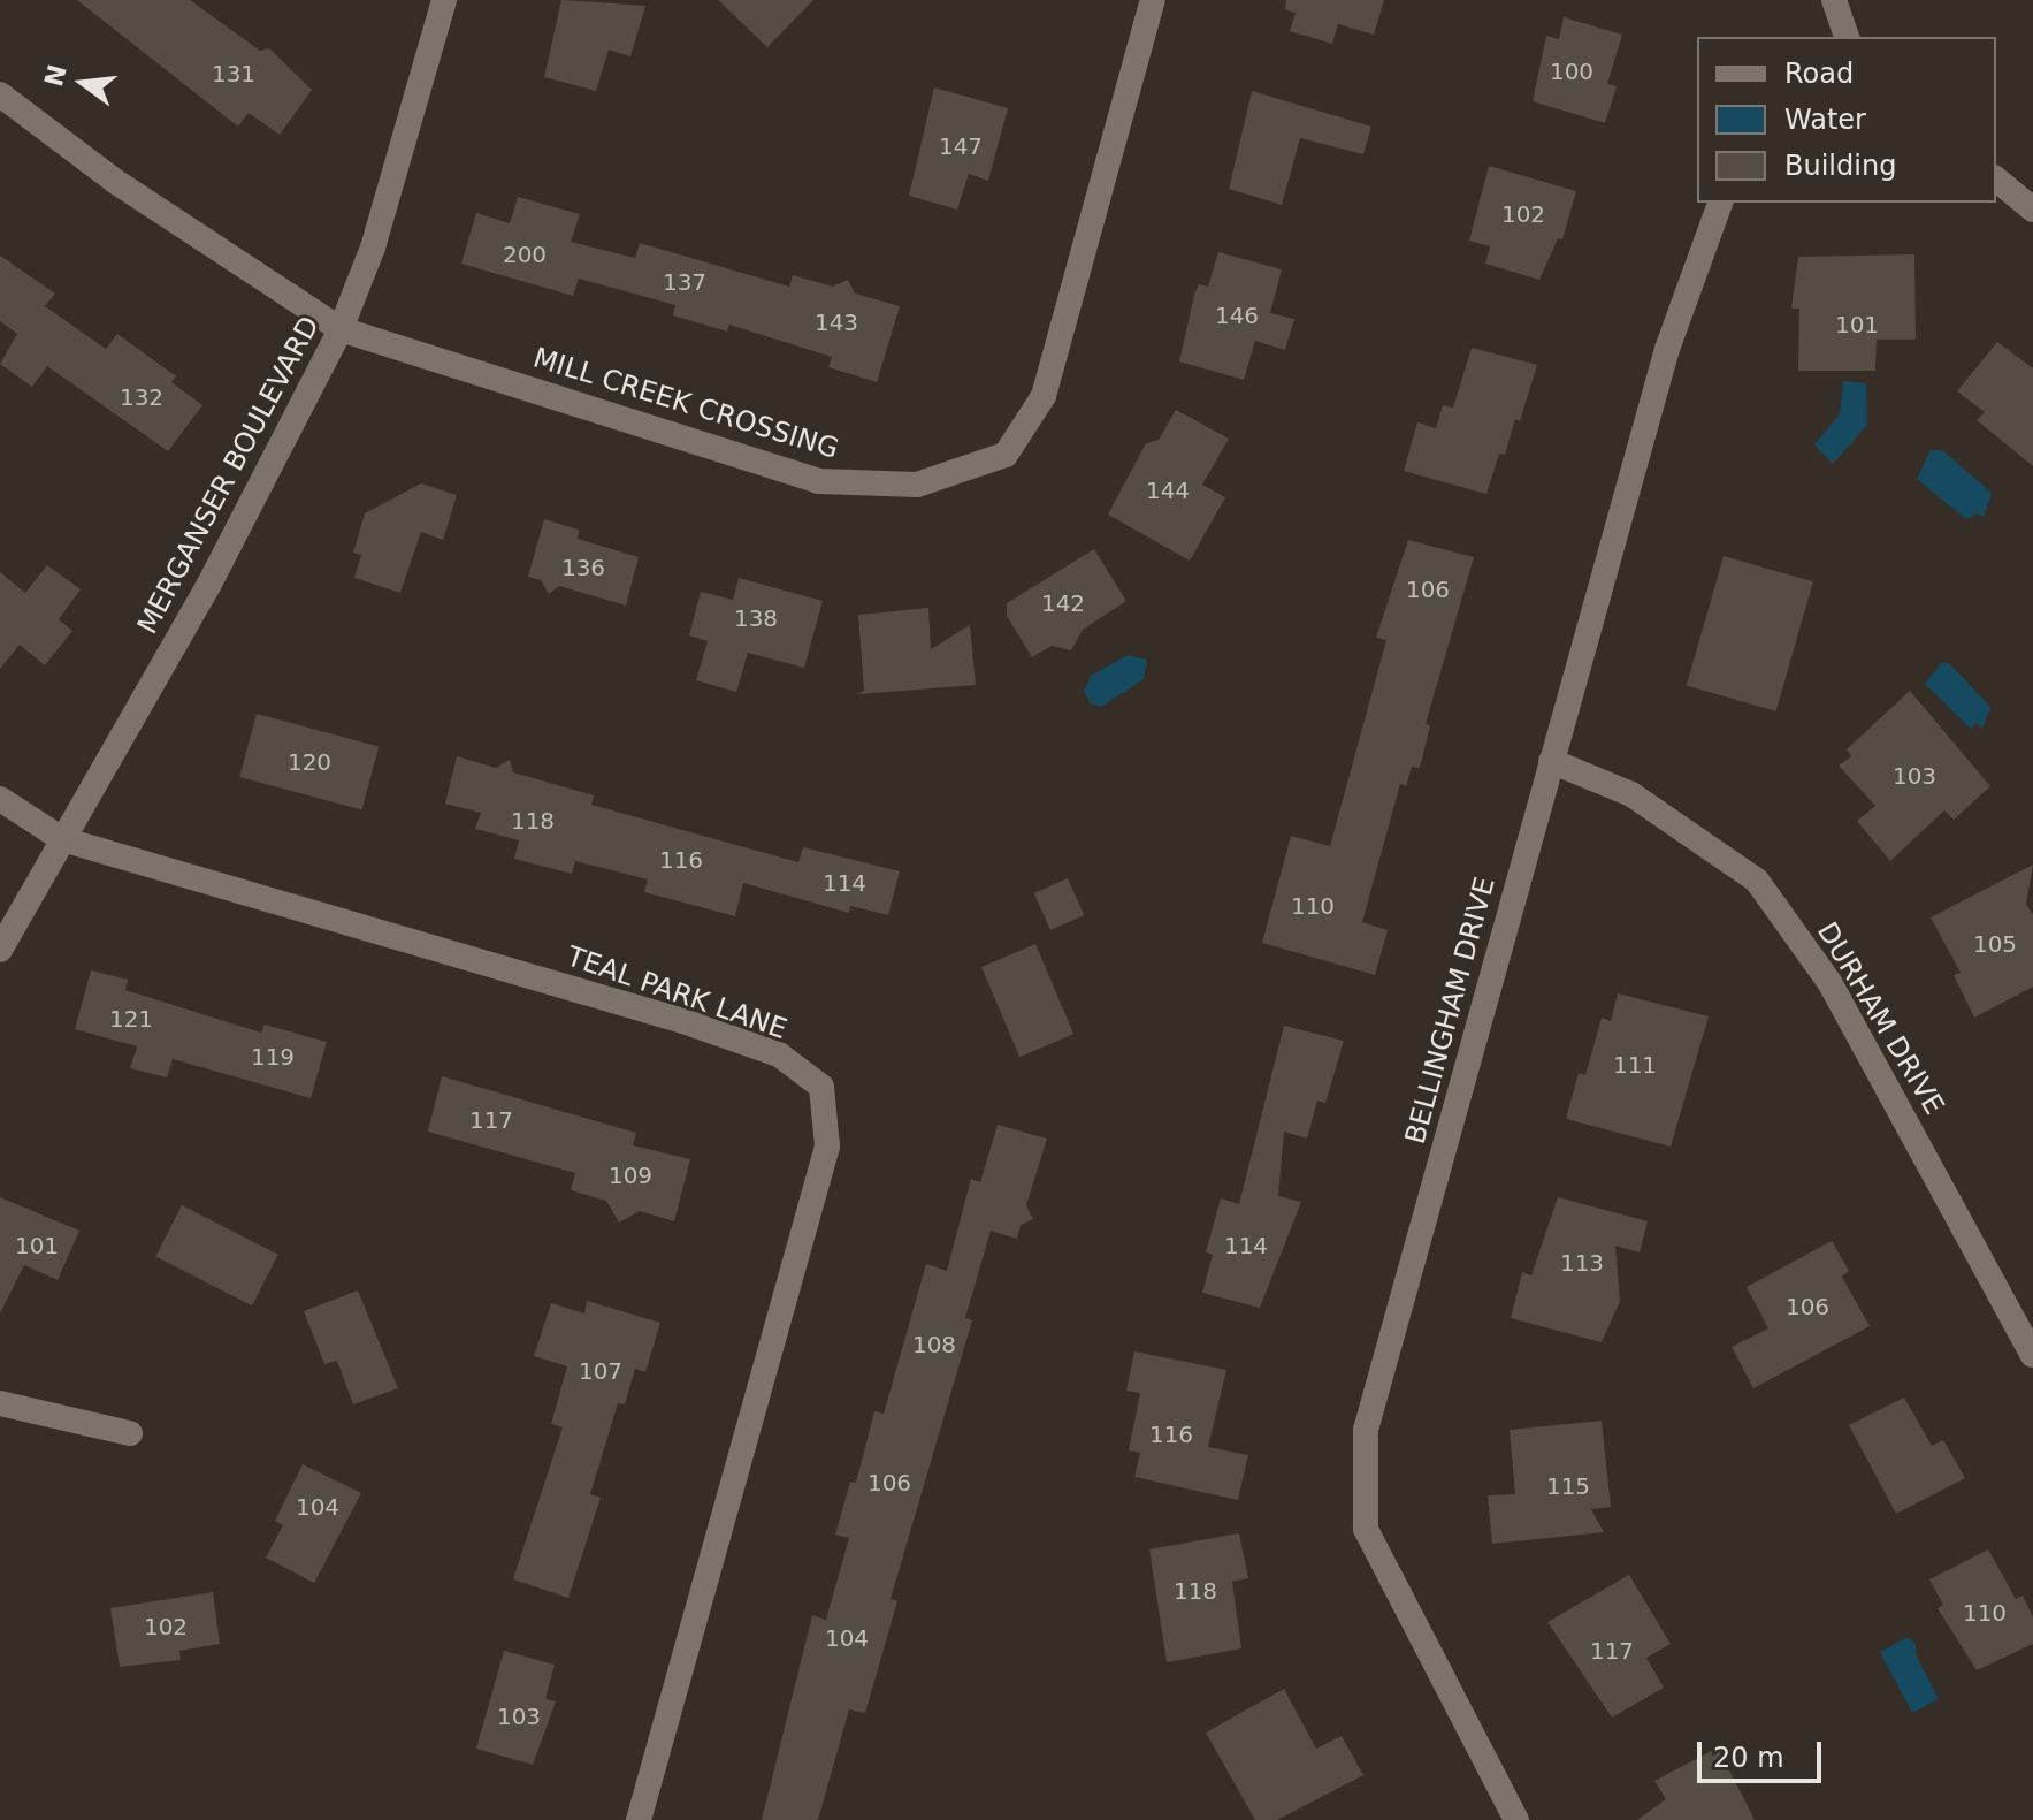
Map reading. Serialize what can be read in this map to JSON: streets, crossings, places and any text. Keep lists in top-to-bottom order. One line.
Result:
{"streets":{"street":["MILL CREEK CROSSING","MERGANSER BOULEVARD","TEAL PARK LANE","BELLINGHAM DRIVE","DURHAM DRIVE"]},"crossings":[["MILL CREEK CROSSING","MERGANSER BOULEVARD"],["MERGANSER BOULEVARD","TEAL PARK LANE"],["BELLINGHAM DRIVE","DURHAM DRIVE"]],"house_numbers":["100","131","147","102","200","137","146","143","101","132","144","136","106","142","138","120","103","118","116","114","110","105","121","119","111","117","109","101","114","113","106","108","107","116","106","115","104","118","110","102","104","117","103"],"legend":["Road","Water","Building"],"scale_bar":"20 m","north":"left"}
